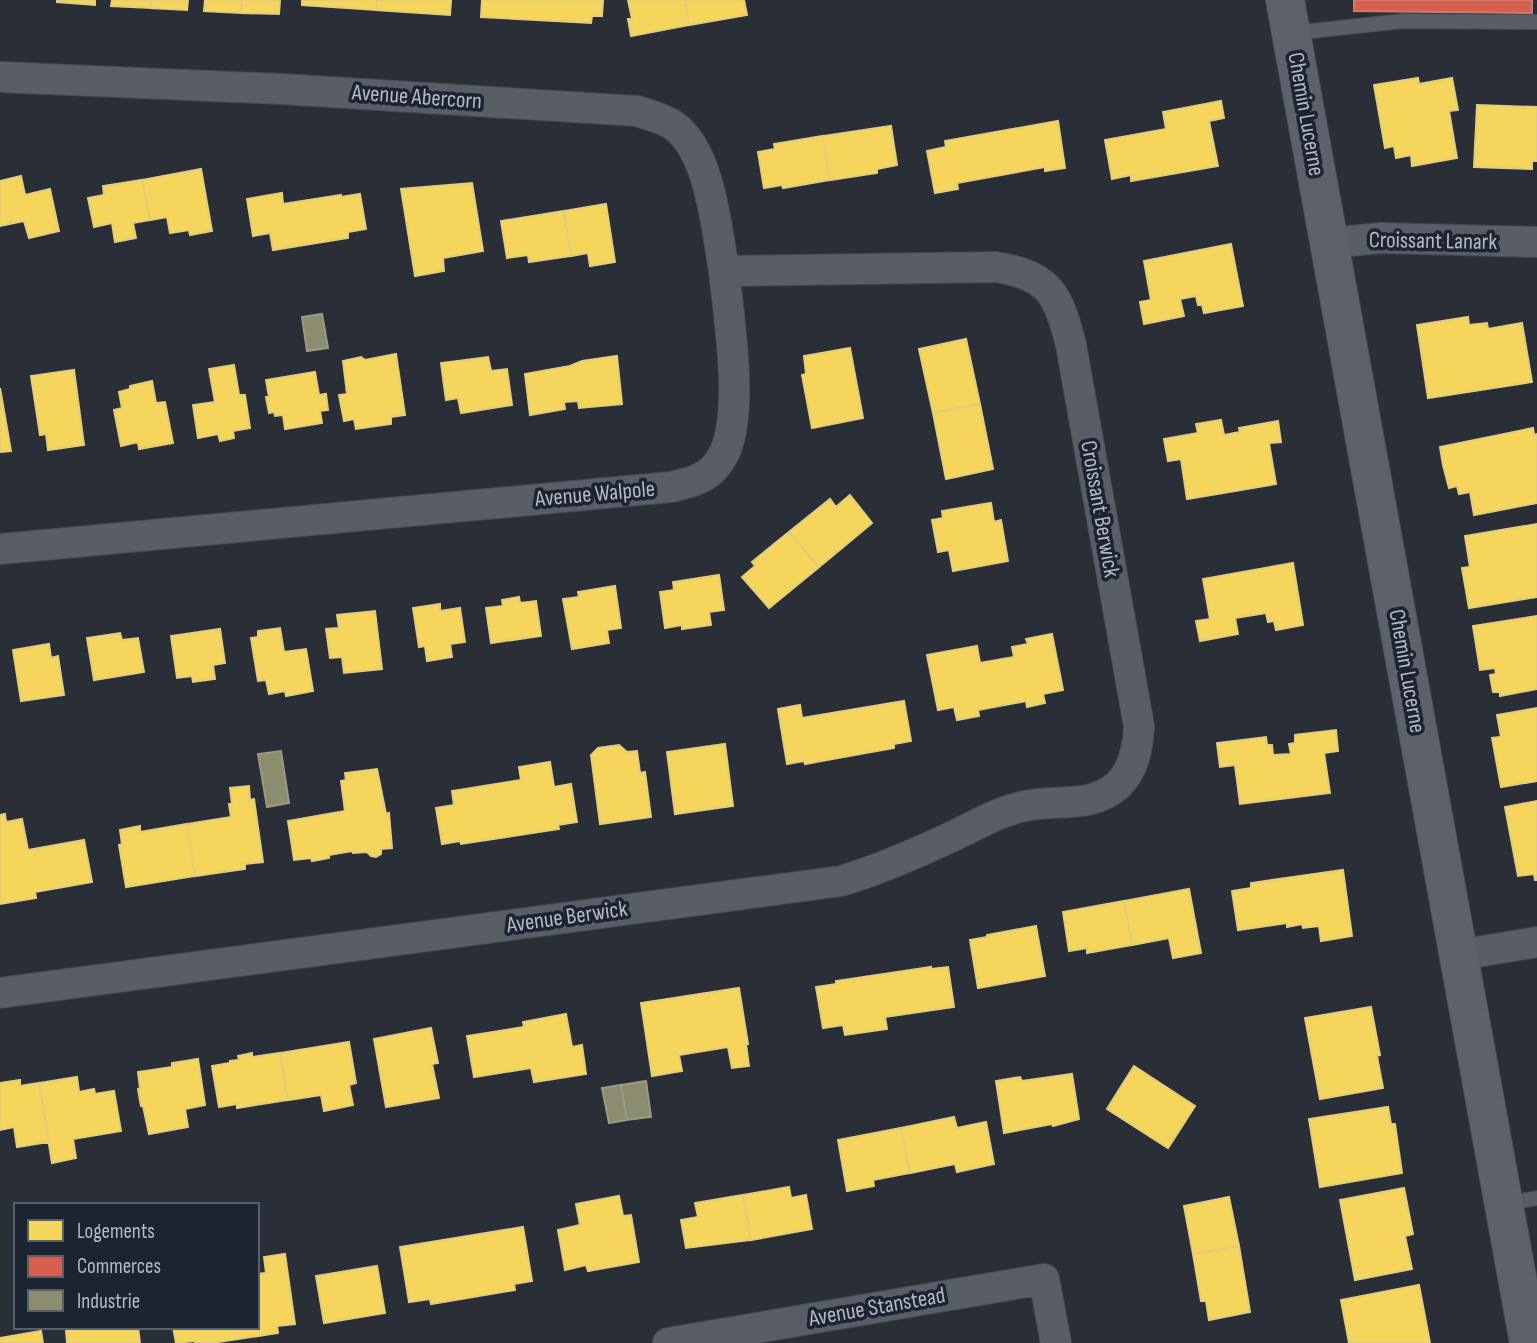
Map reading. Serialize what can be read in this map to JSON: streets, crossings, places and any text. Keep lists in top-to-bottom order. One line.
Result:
{"streets":{"main road":["Chemin Lucerne"],"street":["Avenue Abercorn","Croissant Lanark","Avenue Walpole","Croissant Berwick","Avenue Berwick","Avenue Stanstead"]},"crossings":[["Avenue Abercorn","Avenue Walpole"],["Avenue Abercorn","Croissant Berwick"],["Chemin Lucerne","Croissant Lanark"],["Avenue Walpole","Croissant Berwick"],["Croissant Berwick","Avenue Berwick"]],"legend":["Logements","Commerces","Industrie"]}
